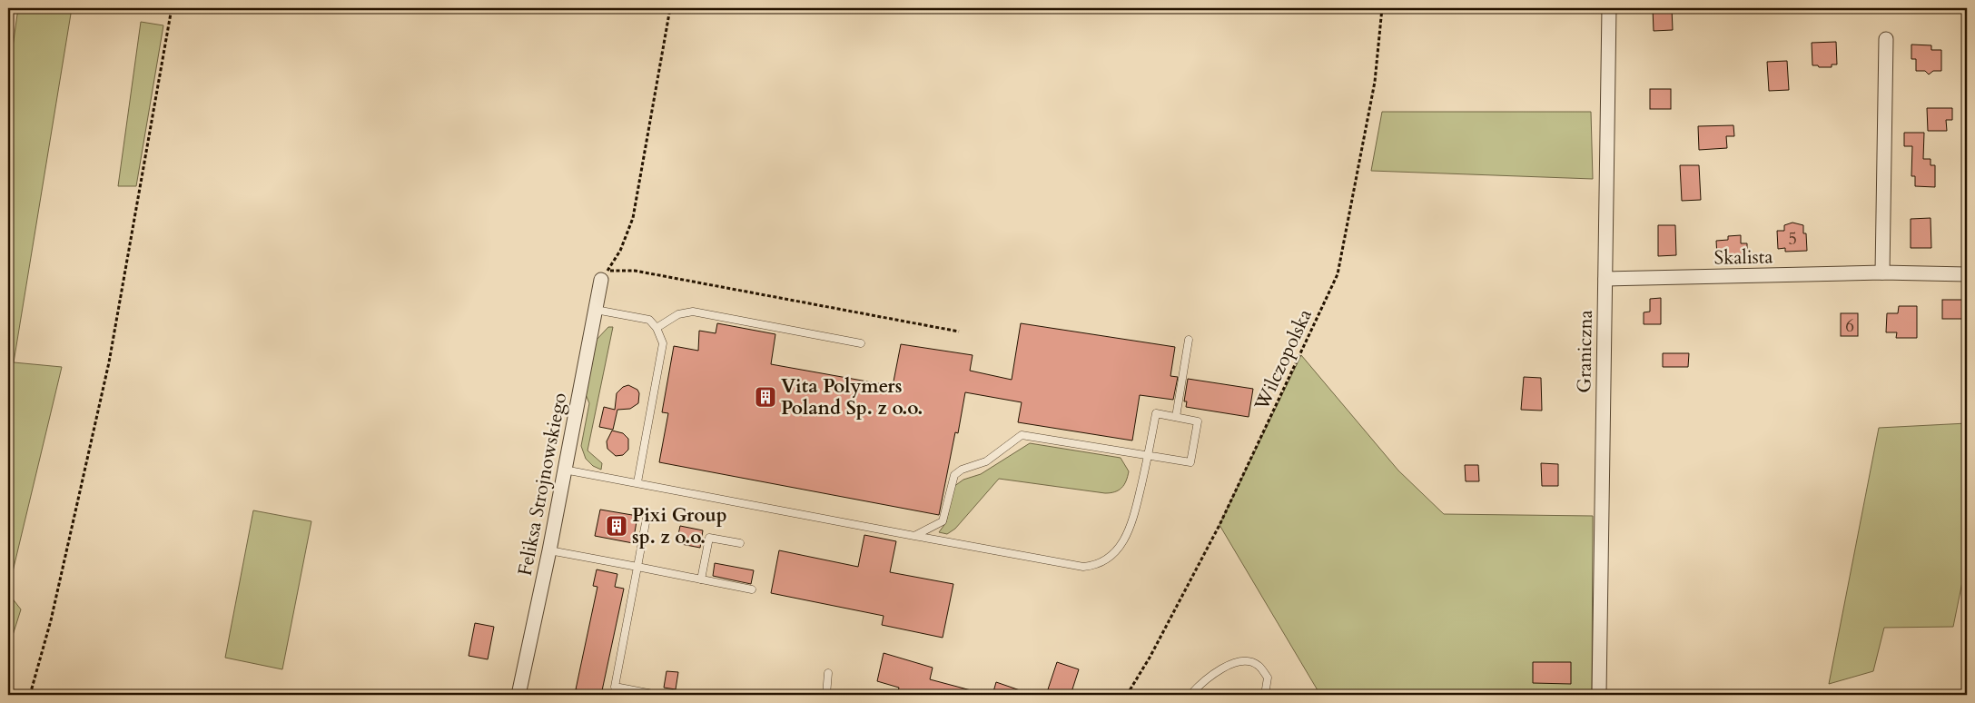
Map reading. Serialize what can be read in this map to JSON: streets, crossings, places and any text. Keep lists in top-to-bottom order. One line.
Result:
{"streets":{"street":["Skalista","Graniczna","Feliksa Strojnowskiego"],"path":["Wilczopolska"]},"crossings":[["Skalista","Graniczna"]],"places":{"building":["Vita Polymers Poland Sp. z o.o.","Pixi Group sp. z o.o."]},"house_numbers":["5","6"]}
